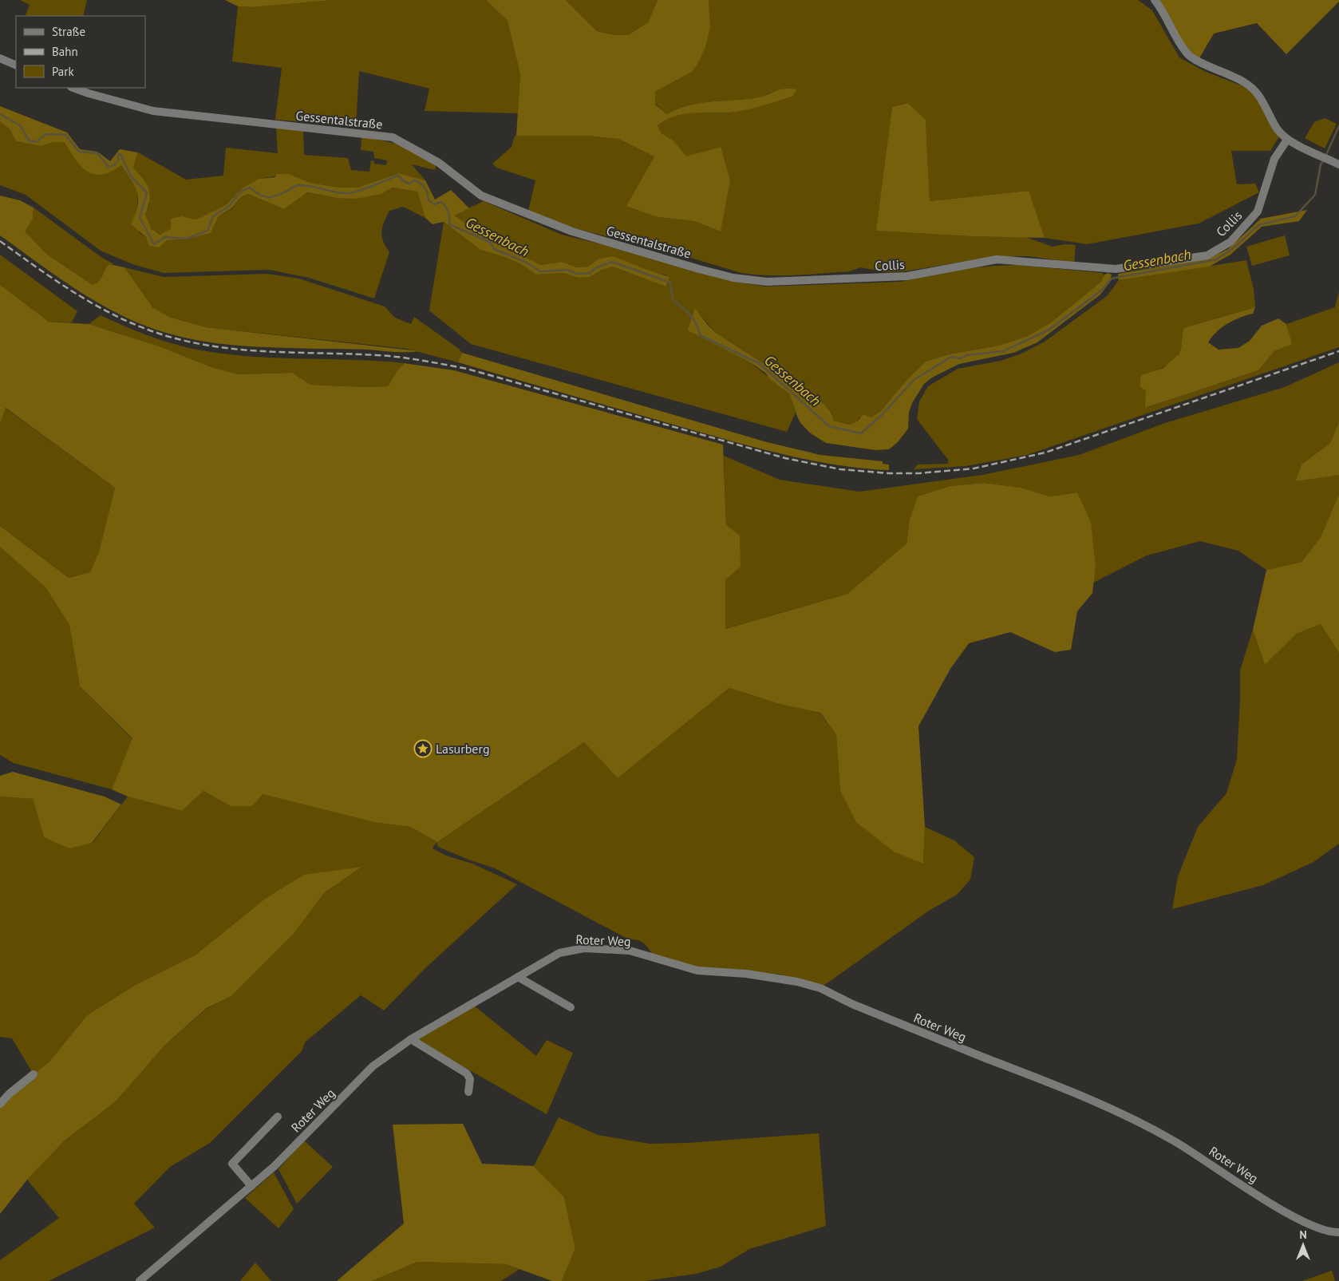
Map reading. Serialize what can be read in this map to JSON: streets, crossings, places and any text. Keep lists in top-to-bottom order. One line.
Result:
{"streets":{"street":["Gessentalstraße","Collis","Roter Weg"]},"crossings":[["Gessentalstraße","Collis"]],"water":["Gessenbach"],"places":{"place":["Lasurberg"]},"legend":["Straße","Bahn","Park"],"north":"top"}
